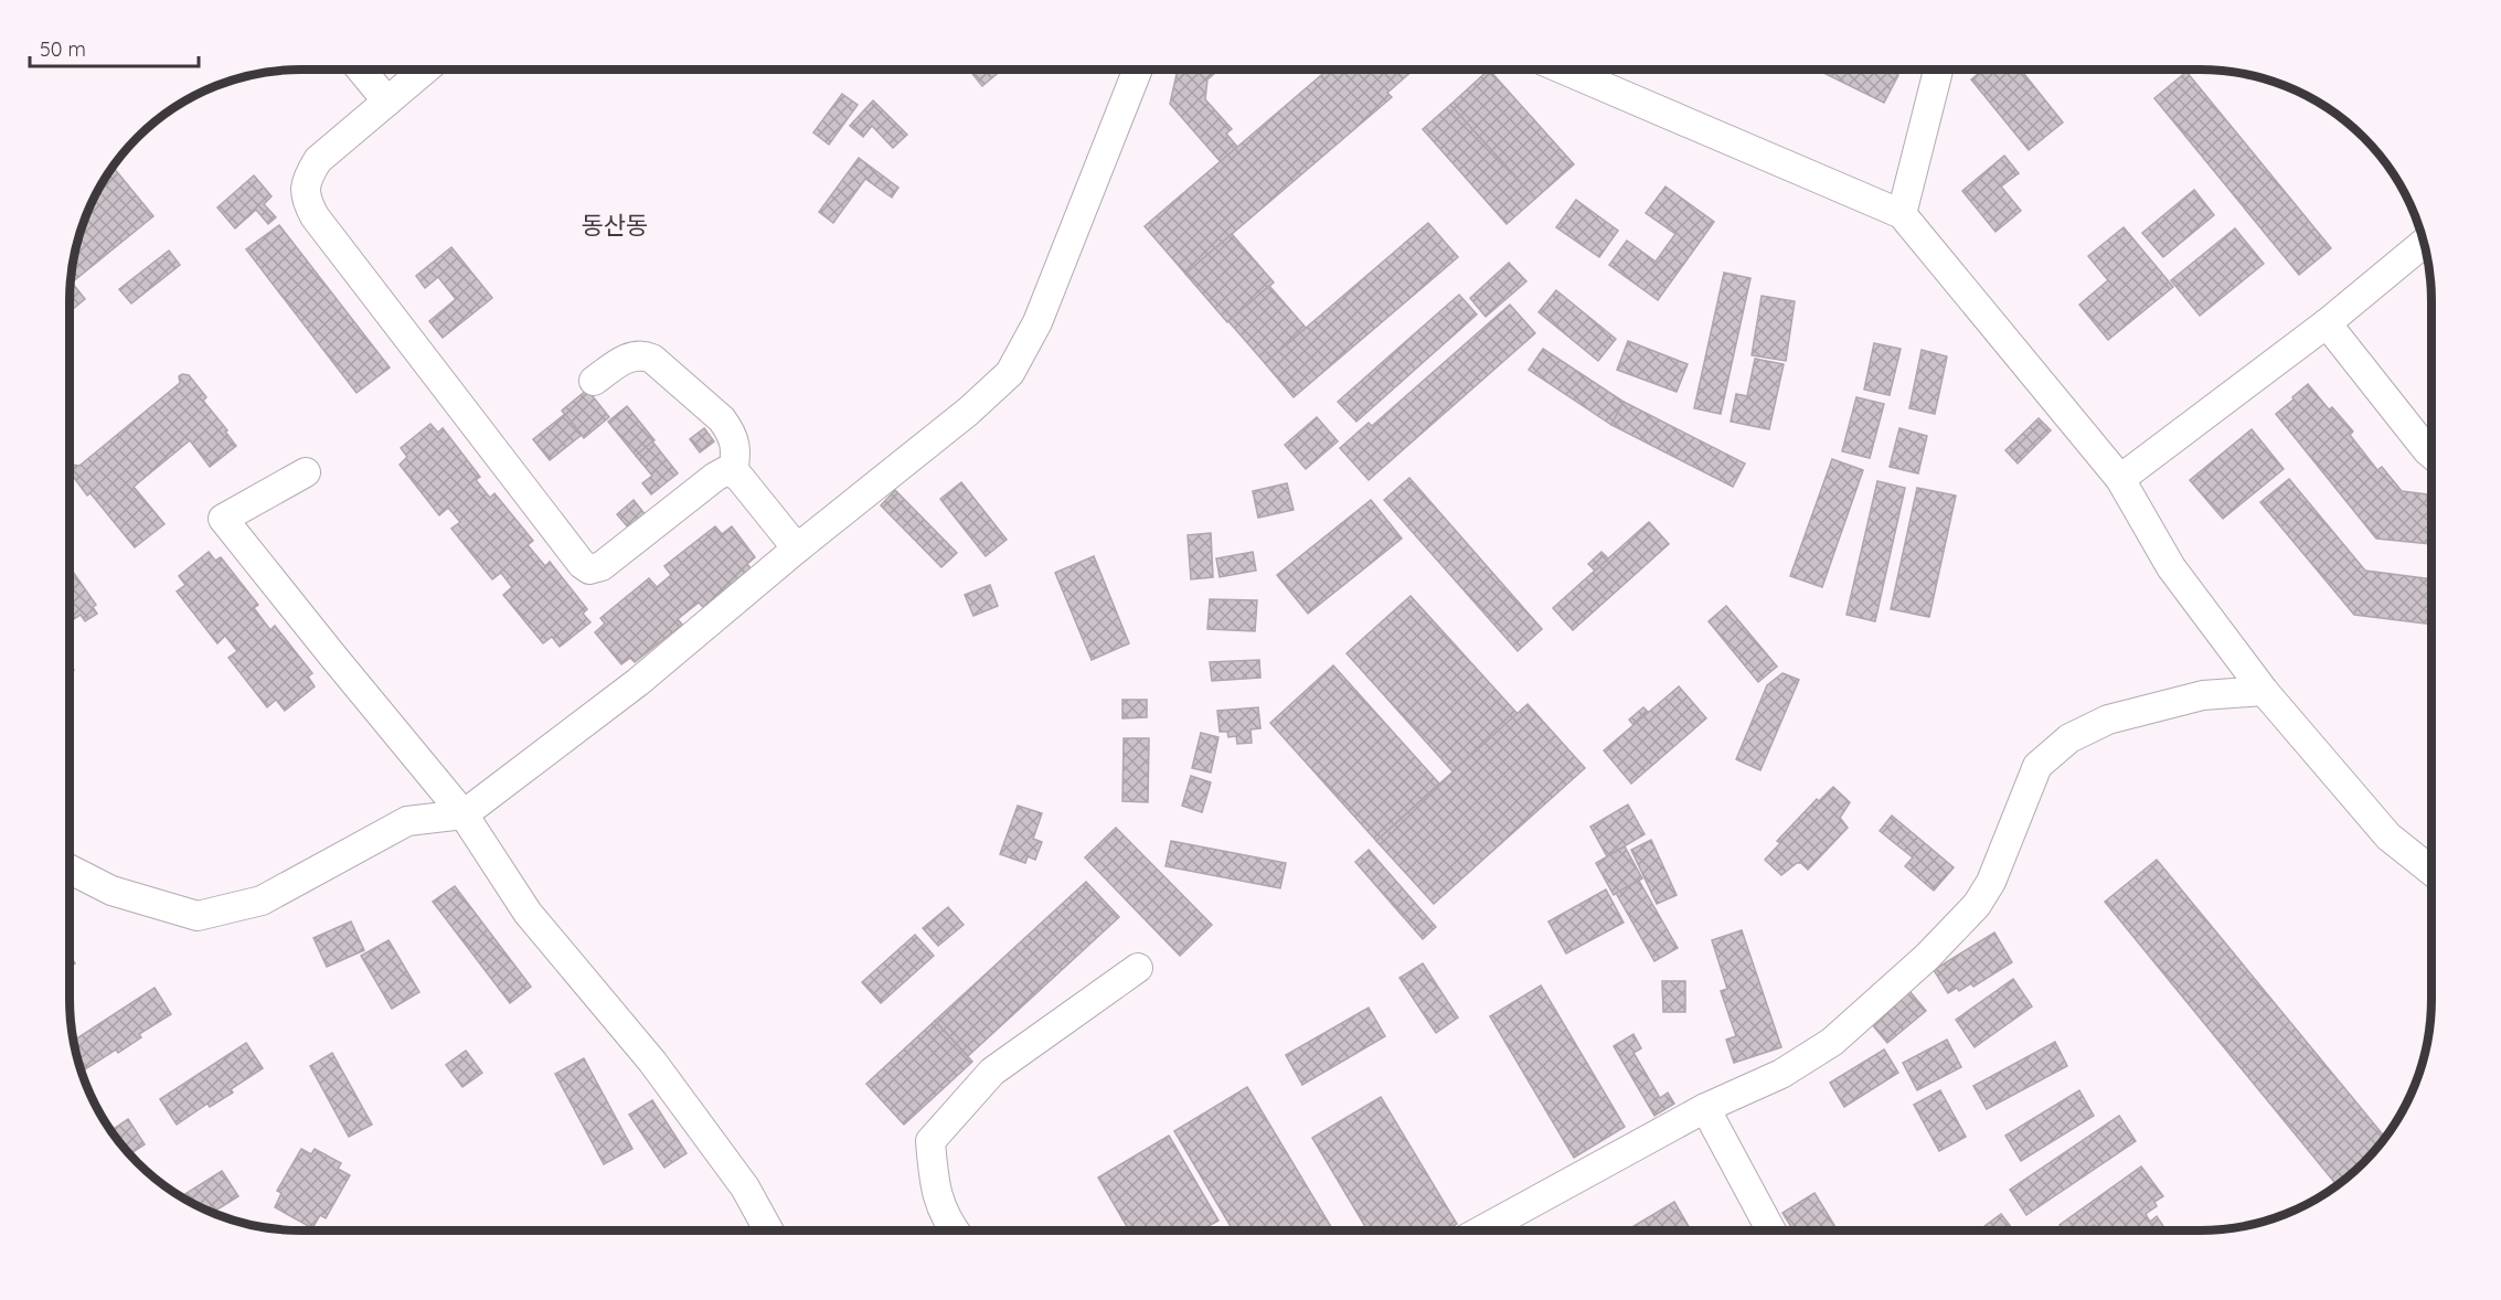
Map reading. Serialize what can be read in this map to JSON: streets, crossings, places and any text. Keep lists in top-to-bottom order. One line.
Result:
{"districts":["동산동"],"scale_bar":"50 m"}
